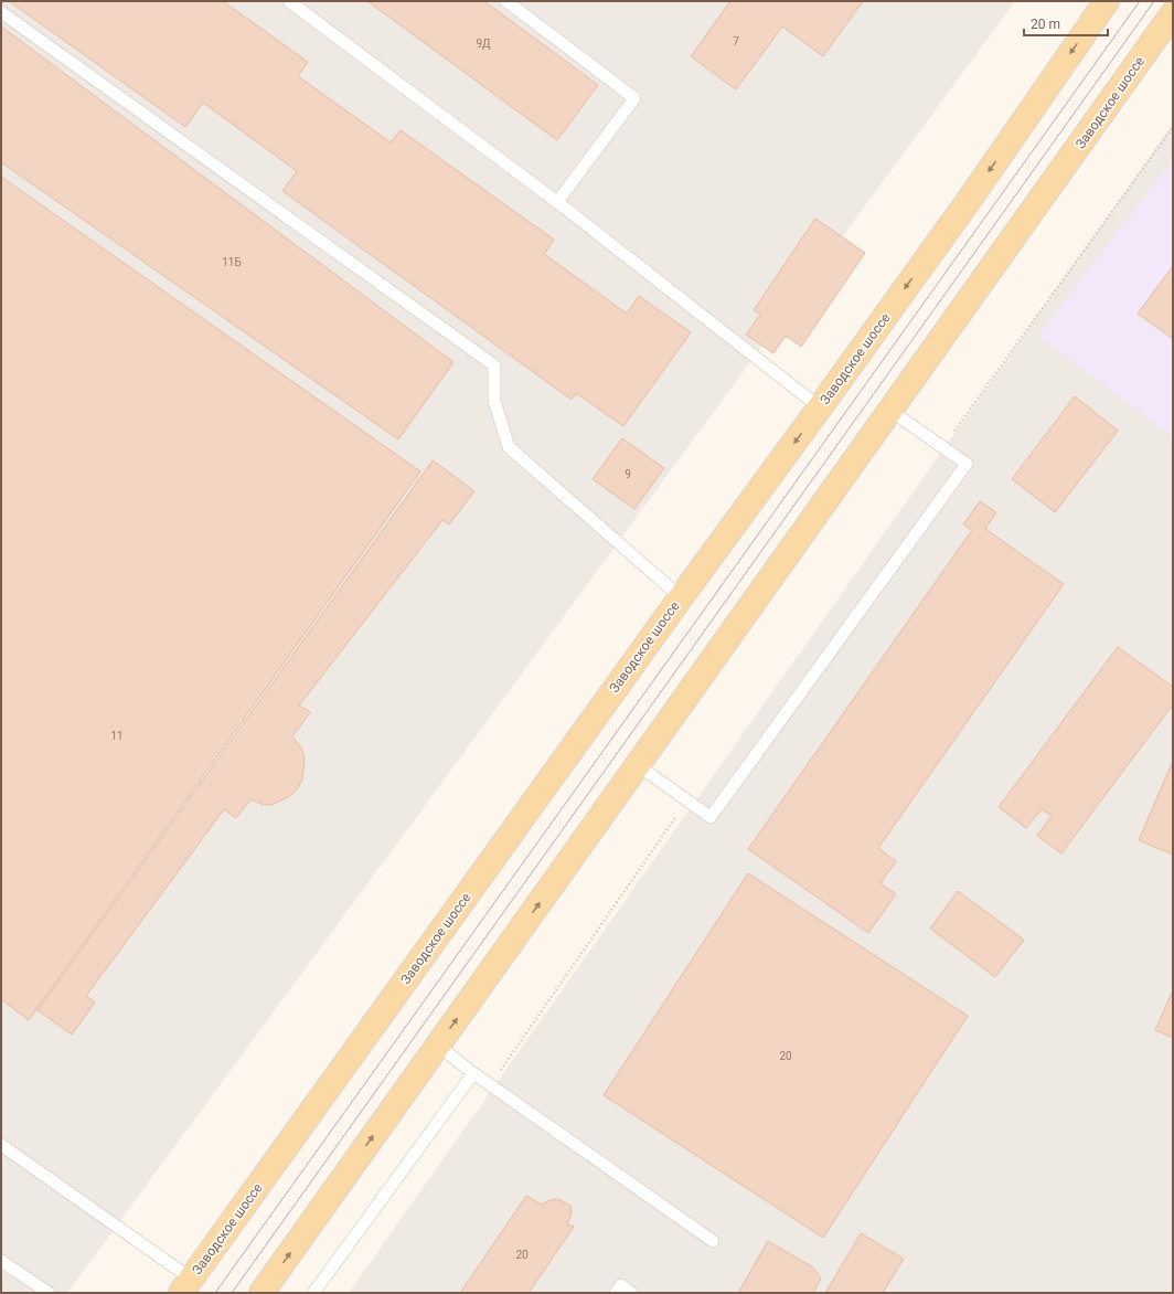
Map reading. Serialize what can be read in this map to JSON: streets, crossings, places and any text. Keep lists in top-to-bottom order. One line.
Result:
{"streets":{"main road":["Заводское шоссе"]},"house_numbers":["7","9Д","11Б","9","11","20","20"],"scale_bar":"20 m"}
